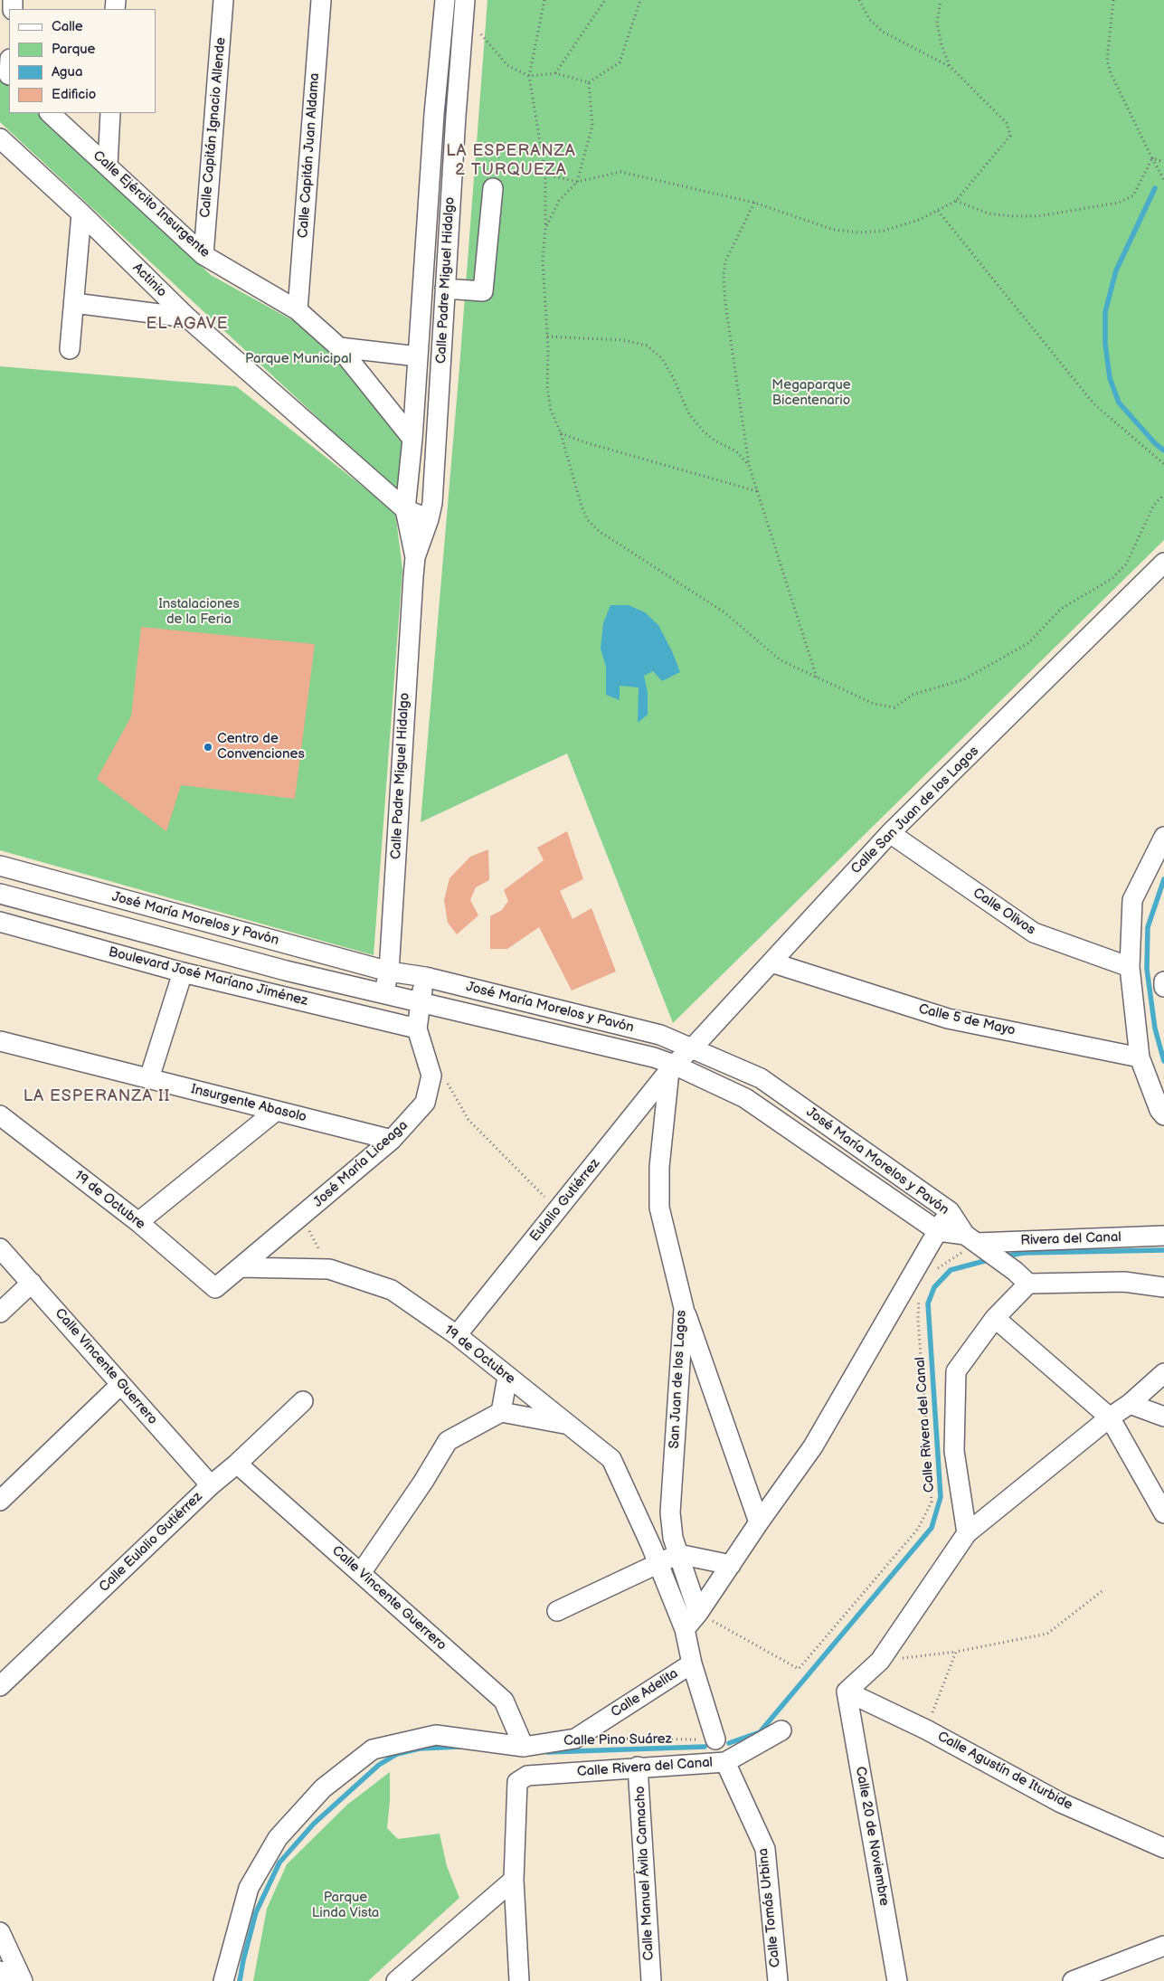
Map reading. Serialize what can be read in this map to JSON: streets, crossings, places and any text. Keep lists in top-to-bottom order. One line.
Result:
{"streets":{"street":["Calle Capitán Ignacio Allende","Calle Capitán Juan Aldama","Calle Ejército Insurgente","Actinio","Calle Padre Miguel Hidalgo","Calle San Juan de los Lagos","Calle Olivos","José María Morelos y Pavón","Boulevard José Maríano Jiménez","Calle 5 de Mayo","Insurgente Abasolo","José María Liceaga","19 de Octubre","Eulalio Gutiérrez","Rivera del Canal","Calle Vincente Guerrero","San Juan de los Lagos","Calle Rivera del Canal","Calle Eulalio Gutiérrez","Calle Adelita","Calle Pino Suárez","Calle Agustín de Iturbide","Calle 20 de Noviembre","Calle Manuel Ávila Camacho","Calle Tomás Urbina"]},"crossings":[["Calle Capitán Ignacio Allende","Calle Ejército Insurgente"],["Calle Capitán Juan Aldama","Calle Ejército Insurgente"],["Calle Ejército Insurgente","Calle Padre Miguel Hidalgo"],["Actinio","Calle Padre Miguel Hidalgo"],["Calle Padre Miguel Hidalgo","José María Morelos y Pavón"],["Calle San Juan de los Lagos","Calle Olivos"],["Calle San Juan de los Lagos","José María Morelos y Pavón"],["Calle San Juan de los Lagos","Calle 5 de Mayo"],["Calle San Juan de los Lagos","Eulalio Gutiérrez"],["Calle San Juan de los Lagos","San Juan de los Lagos"],["José María Morelos y Pavón","José María Liceaga"],["José María Morelos y Pavón","Eulalio Gutiérrez"],["José María Morelos y Pavón","Rivera del Canal"],["José María Morelos y Pavón","San Juan de los Lagos"],["Boulevard José Maríano Jiménez","José María Liceaga"],["Insurgente Abasolo","José María Liceaga"],["José María Liceaga","19 de Octubre"],["19 de Octubre","Eulalio Gutiérrez"],["Eulalio Gutiérrez","San Juan de los Lagos"],["Calle Vincente Guerrero","Calle Eulalio Gutiérrez"],["Calle Vincente Guerrero","Calle Pino Suárez"],["San Juan de los Lagos","Calle Rivera del Canal"],["Calle Rivera del Canal","Calle Manuel Ávila Camacho"],["Calle Rivera del Canal","Calle Tomás Urbina"],["Calle Adelita","Calle Pino Suárez"],["Calle Agustín de Iturbide","Calle 20 de Noviembre"]],"districts":["LA ESPERANZA 2 TURQUEZA","EL AGAVE","LA ESPERANZA II"],"parks":["Parque Municipal","Megaparque Bicentenario","Instalaciones de la Feria","Parque Linda Vista"],"places":["Centro de Convenciones"],"legend":["Calle","Parque","Agua","Edificio"]}
